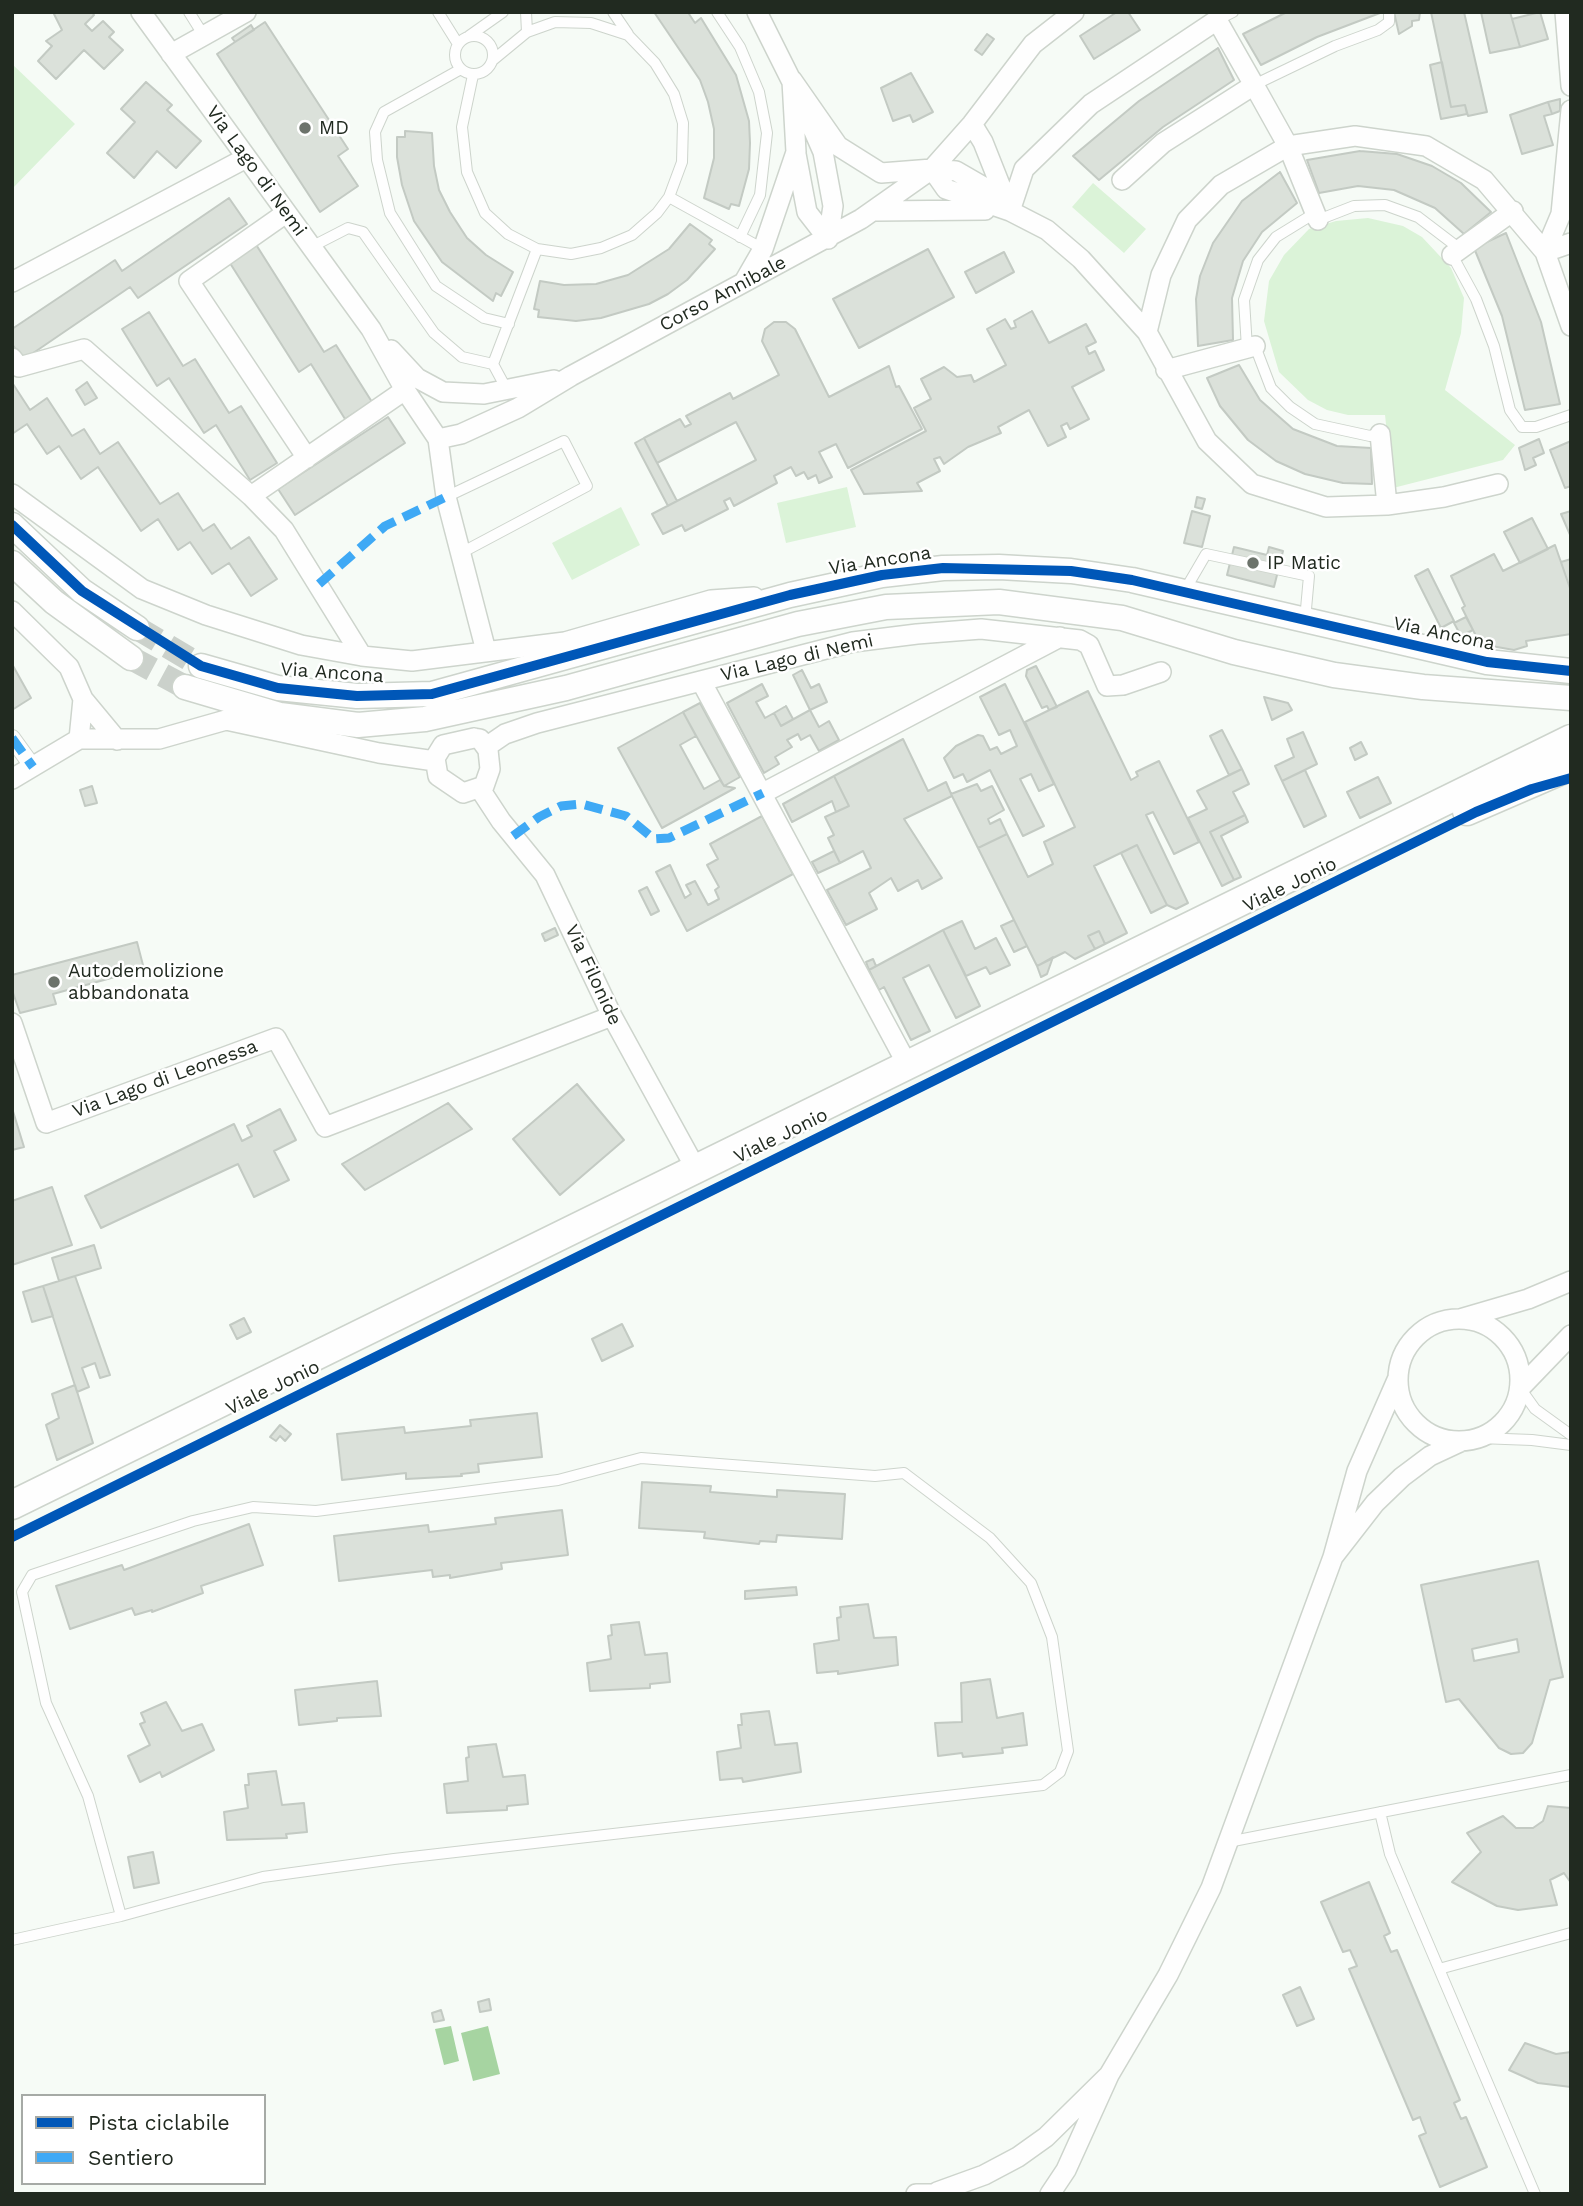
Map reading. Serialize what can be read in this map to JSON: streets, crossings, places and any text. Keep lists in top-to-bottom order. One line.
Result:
{"streets":{"main road":["Viale Jonio"],"street":["Via Lago di Nemi","Corso Annibale","Via Ancona","Via Filonide","Via Lago di Leonessa"]},"crossings":[["Via Lago di Nemi","Viale Jonio"],["Via Lago di Nemi","Via Filonide"],["Viale Jonio","Via Filonide"],["Via Filonide","Via Lago di Leonessa"]],"places":["MD","IP Matic","Autodemolizione abbandonata"],"legend":["Pista ciclabile","Sentiero"]}
